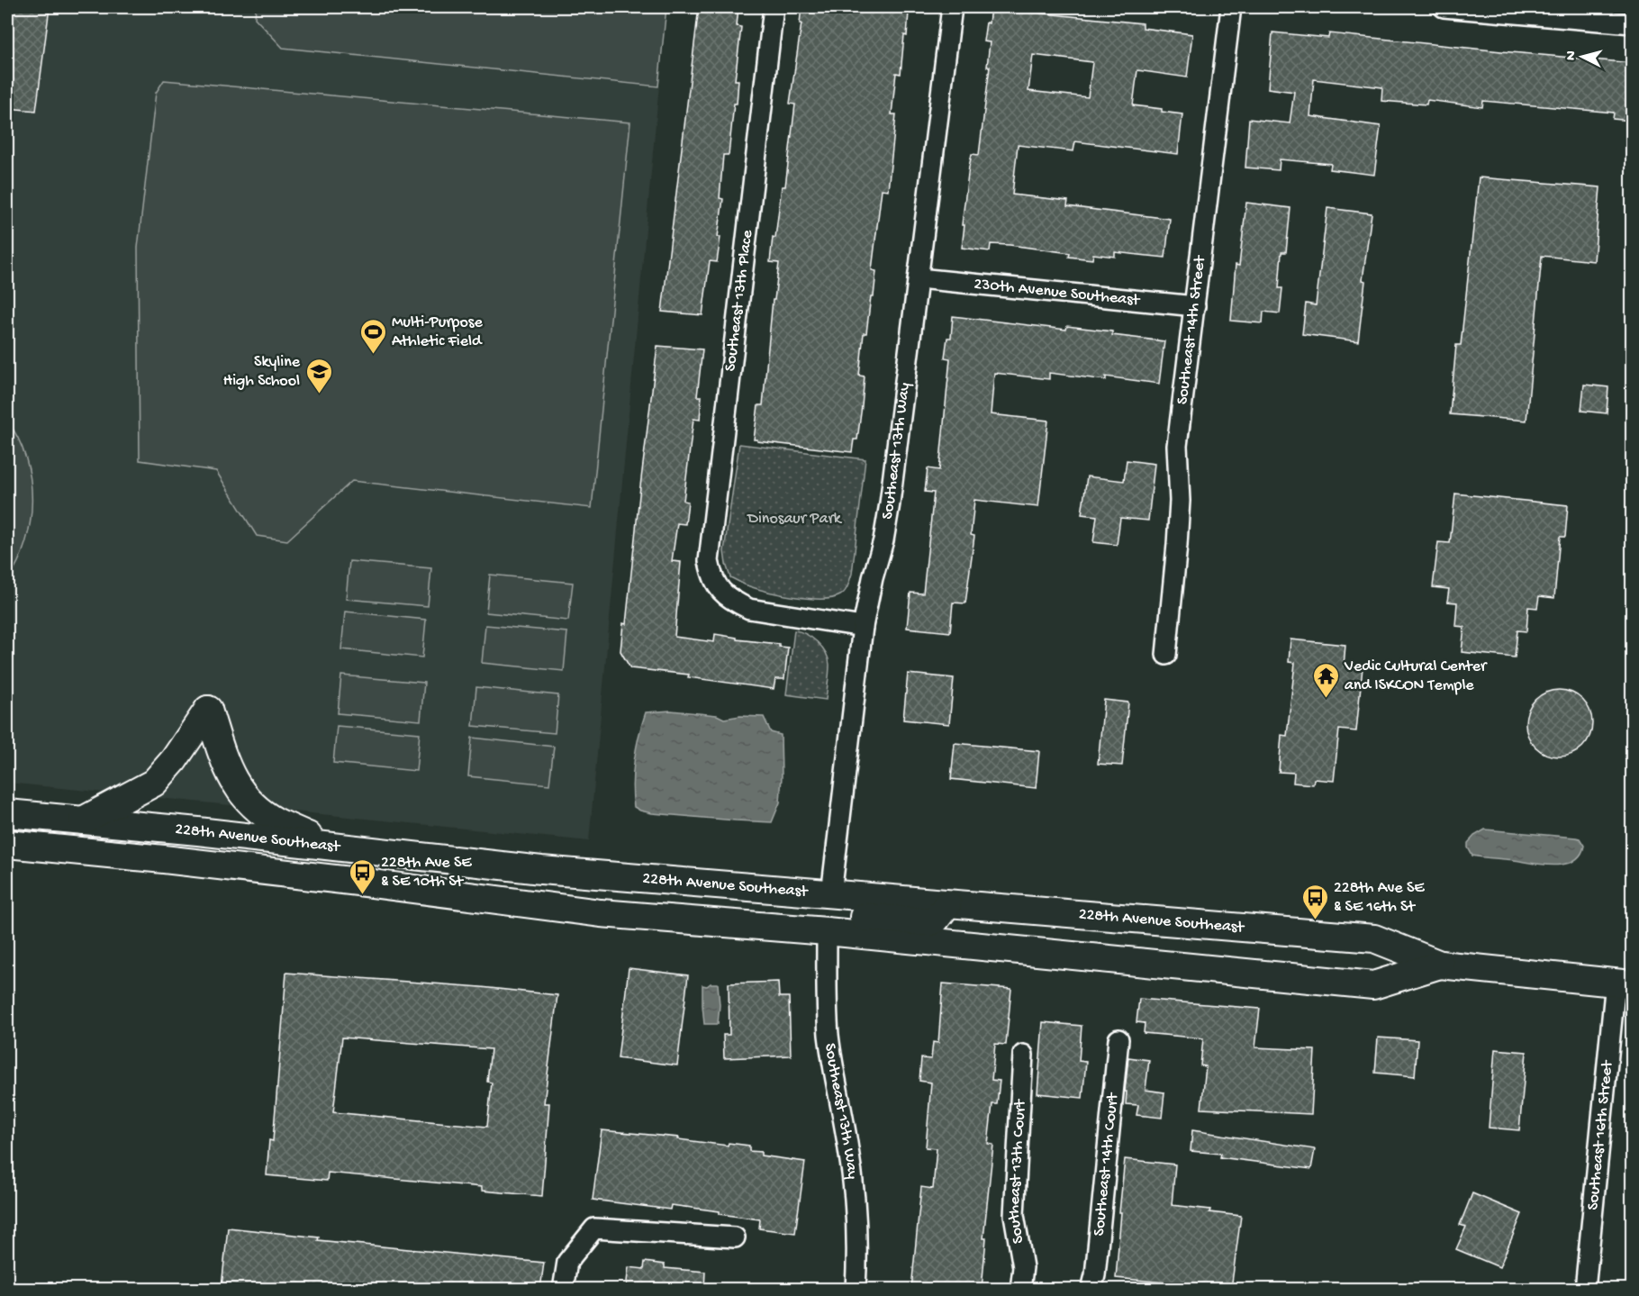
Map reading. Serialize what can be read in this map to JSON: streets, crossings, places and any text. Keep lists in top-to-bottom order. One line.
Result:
{"streets":{"main road":["228th Avenue Southeast"],"street":["230th Avenue Southeast","Southeast 13th Place","Southeast 14th Street","Southeast 13th Way","Southeast 16th Street","Southeast 14th Court","Southeast 13th Court"]},"crossings":[["230th Avenue Southeast","Southeast 14th Street"],["230th Avenue Southeast","Southeast 13th Way"],["Southeast 13th Place","Southeast 13th Way"],["Southeast 13th Way","228th Avenue Southeast"],["228th Avenue Southeast","Southeast 16th Street"]],"parks":["Dinosaur Park"],"places":{"sports":["Multi-Purpose Athletic Field"],"school or university":["Skyline High School"],"temple":["Vedic Cultural Center and ISKCON Temple"],"bus stop":["228th Ave SE & SE 10th St","228th Ave SE & SE 16th St"]},"north":"left"}
